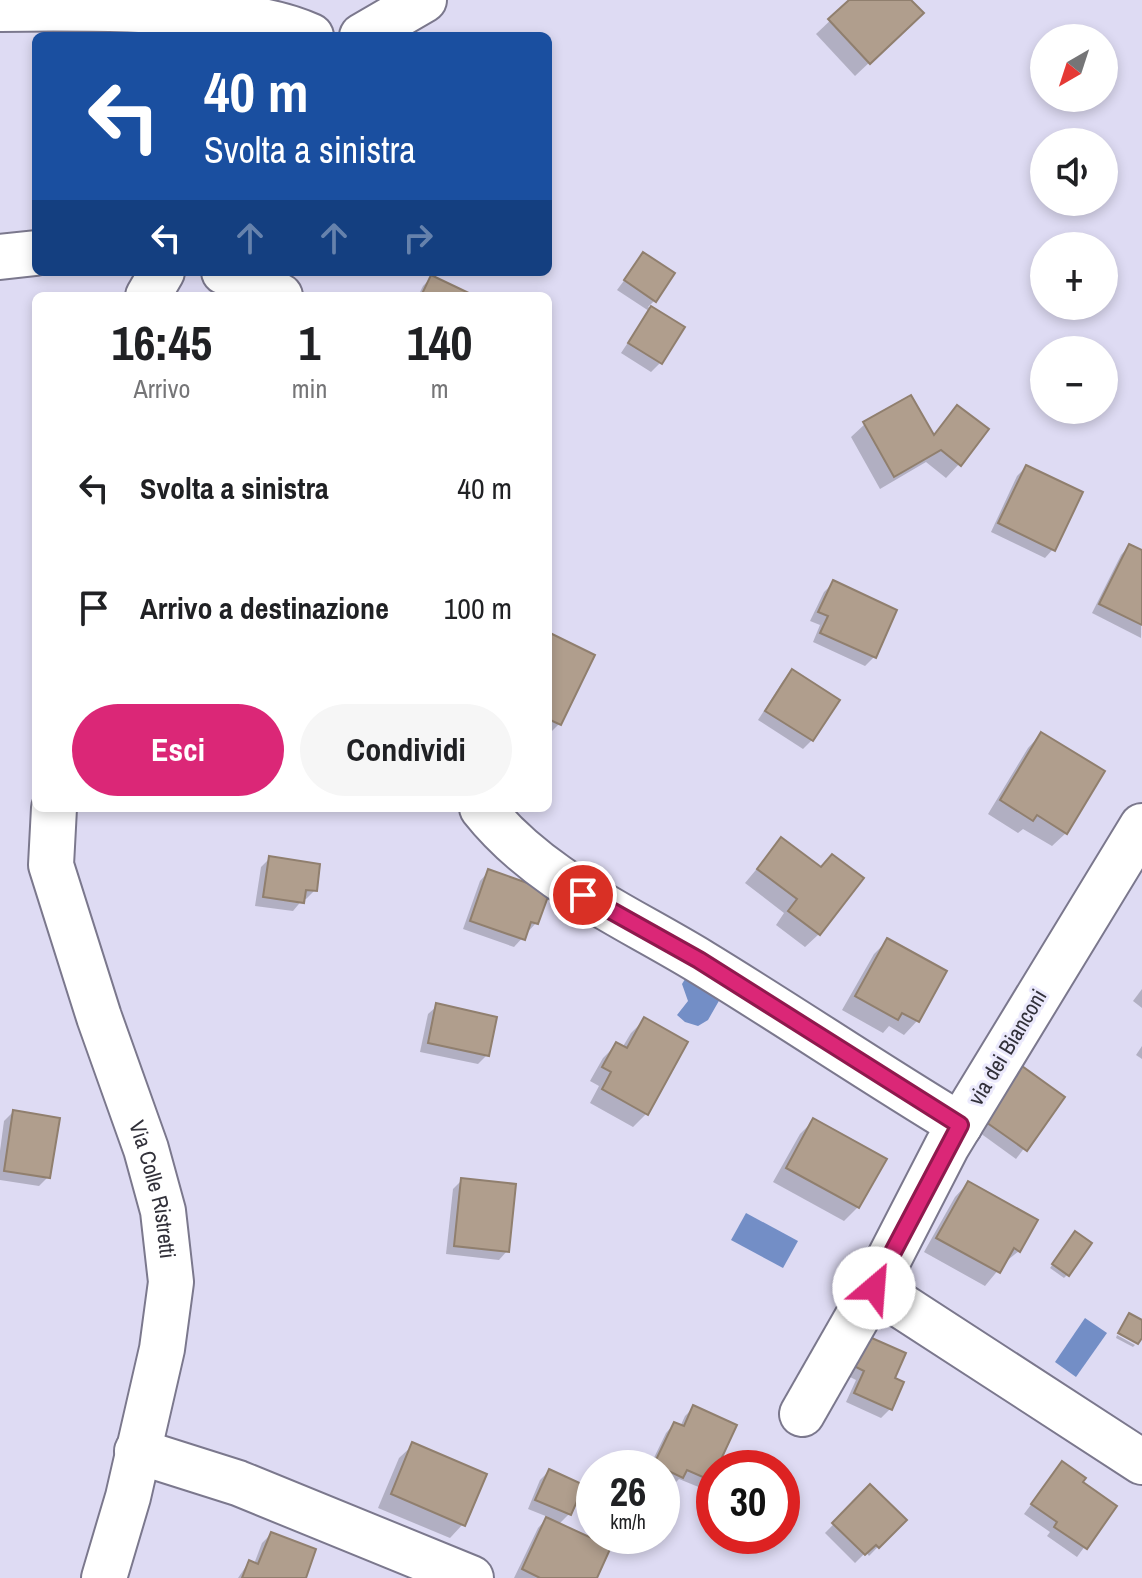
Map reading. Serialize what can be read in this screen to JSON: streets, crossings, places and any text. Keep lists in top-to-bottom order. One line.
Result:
{"streets":{"street":["via dei Bianconi","Via Colle Ristretti"]},"north":"bottom left","page":{"map_buttons":["+","−"],"turn":["40 m","Svolta a sinistra"],"eta":["16:45","Arrivo","1","min","140","m"],"list":[{"name":"Svolta a sinistra","value":"40 m"},{"name":"Arrivo a destinazione","value":"100 m"}],"buttons":["Esci","Condividi"],"speed":"26 km/h","limit":"30"}}
